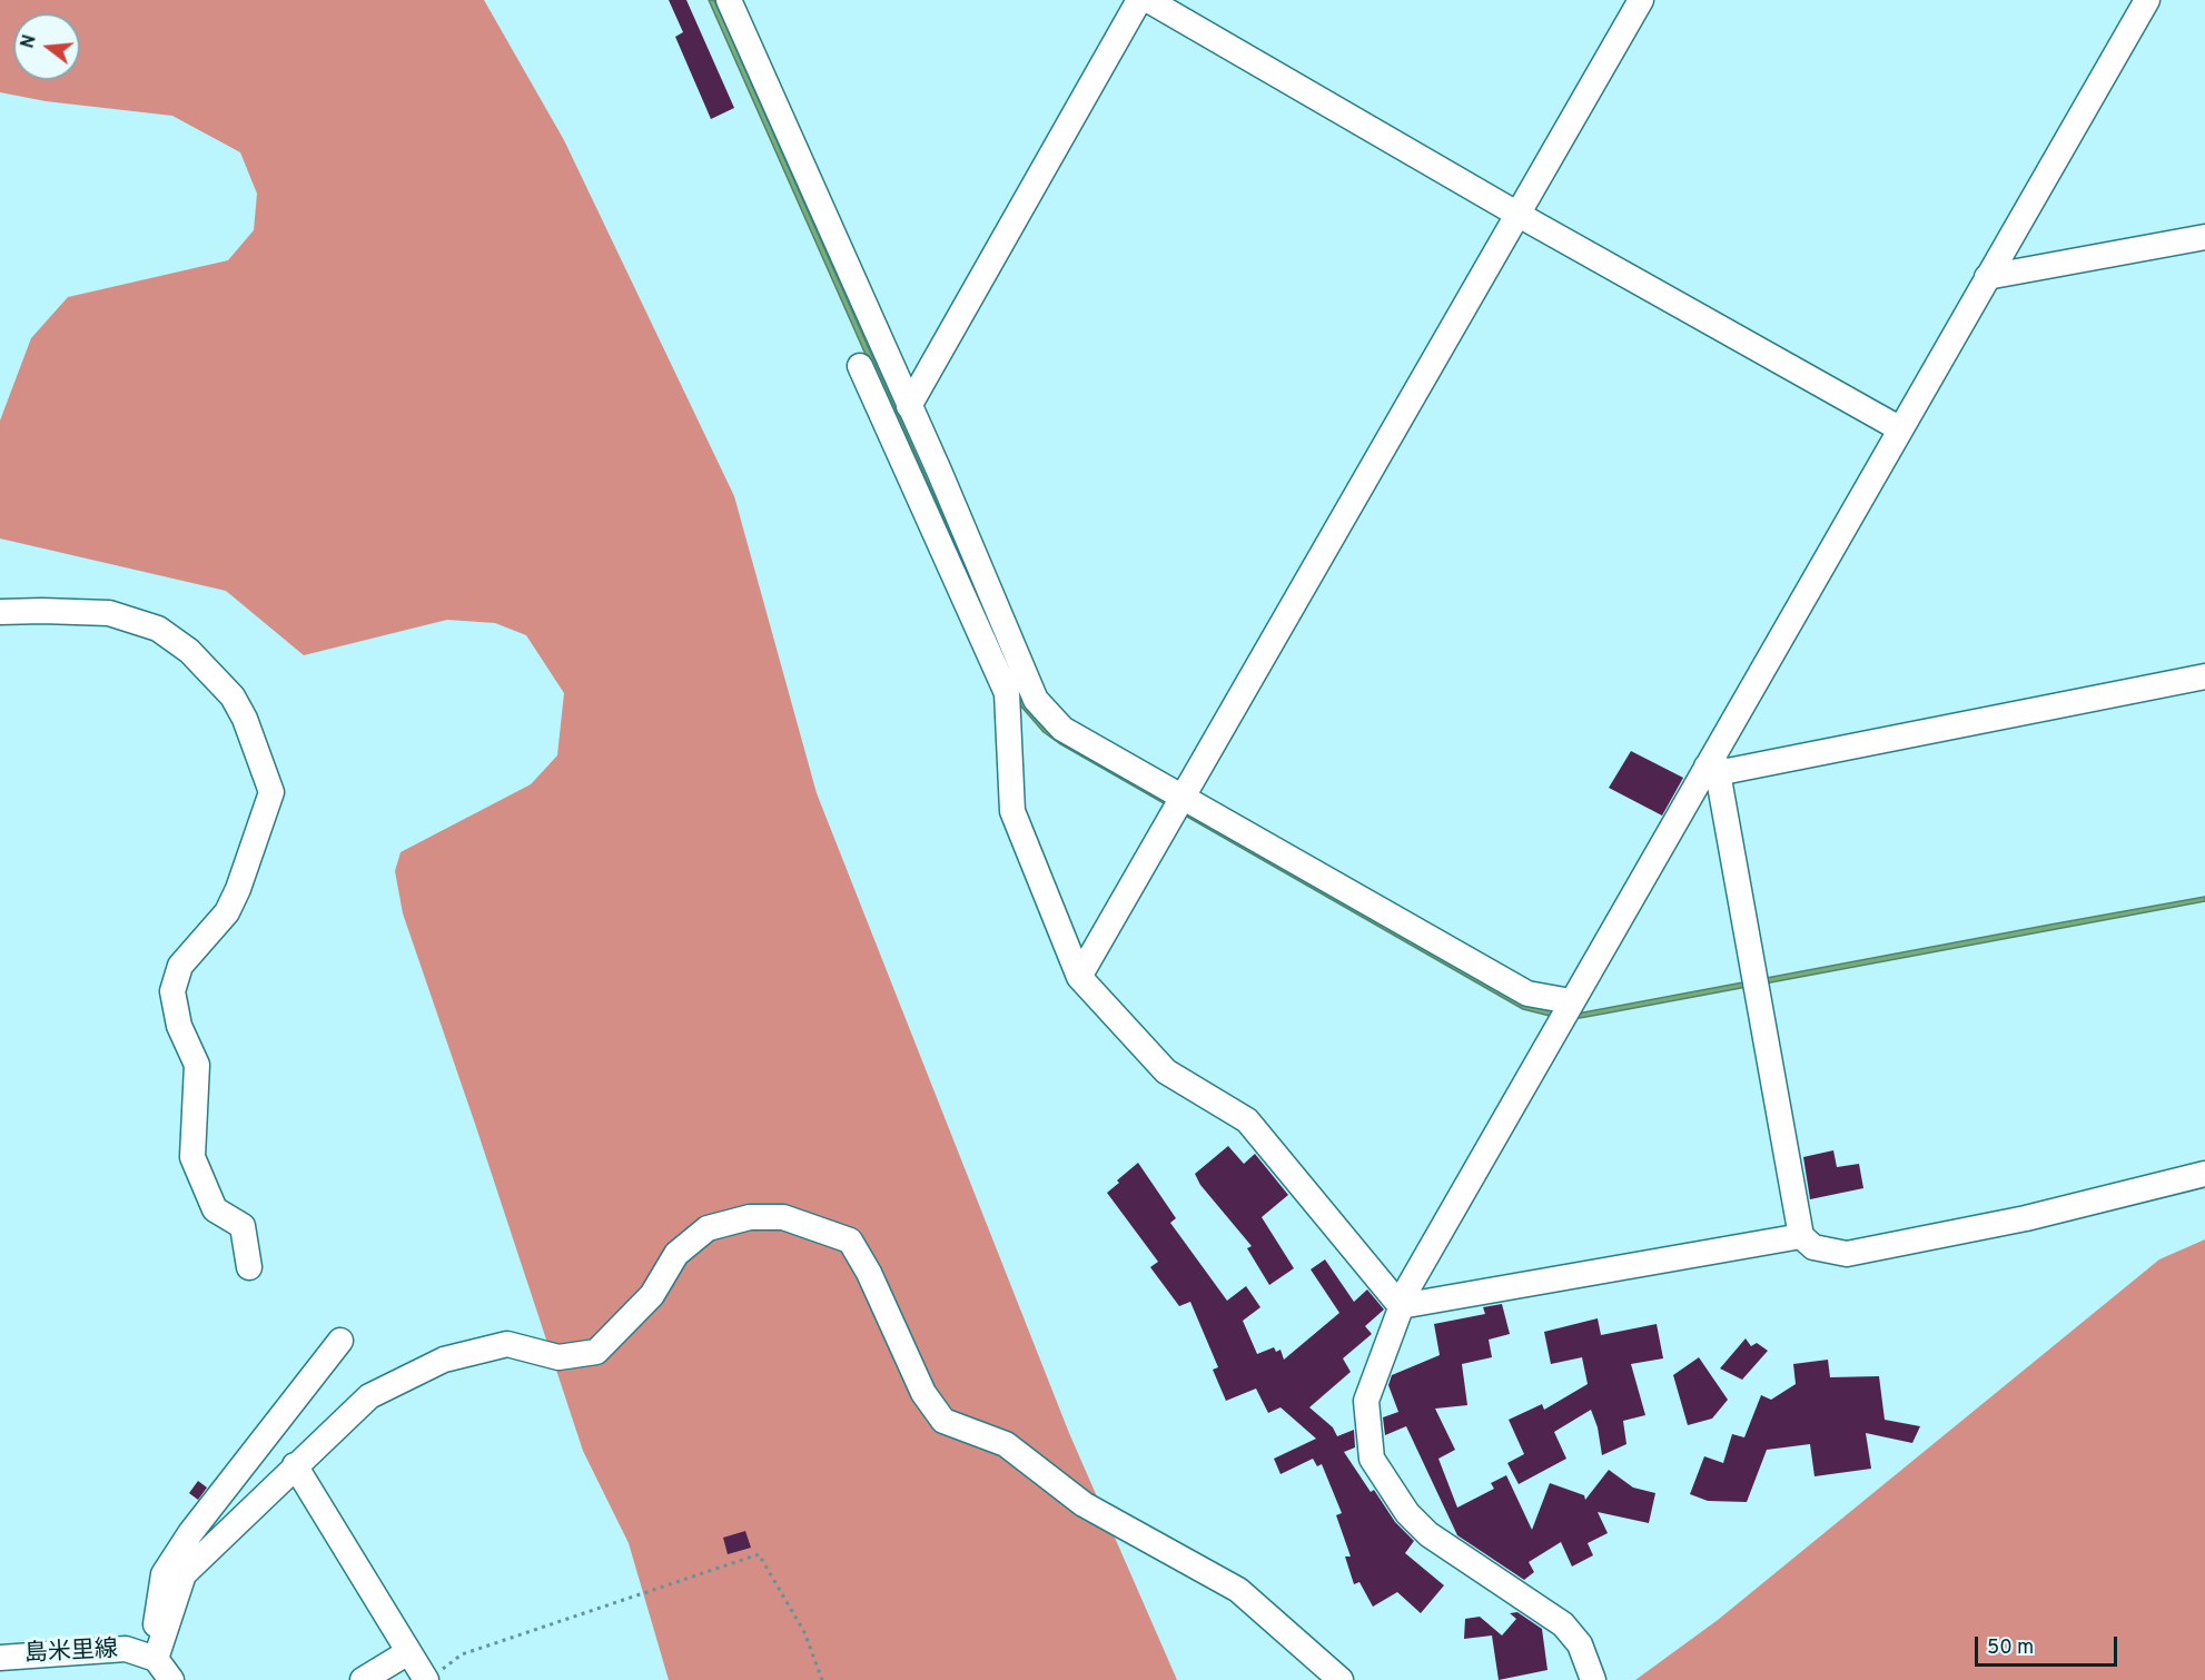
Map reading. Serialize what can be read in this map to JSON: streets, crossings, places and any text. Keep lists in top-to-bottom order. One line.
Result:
{"streets":{"street":["島米里線"]},"scale_bar":"50 m","north":"left"}
